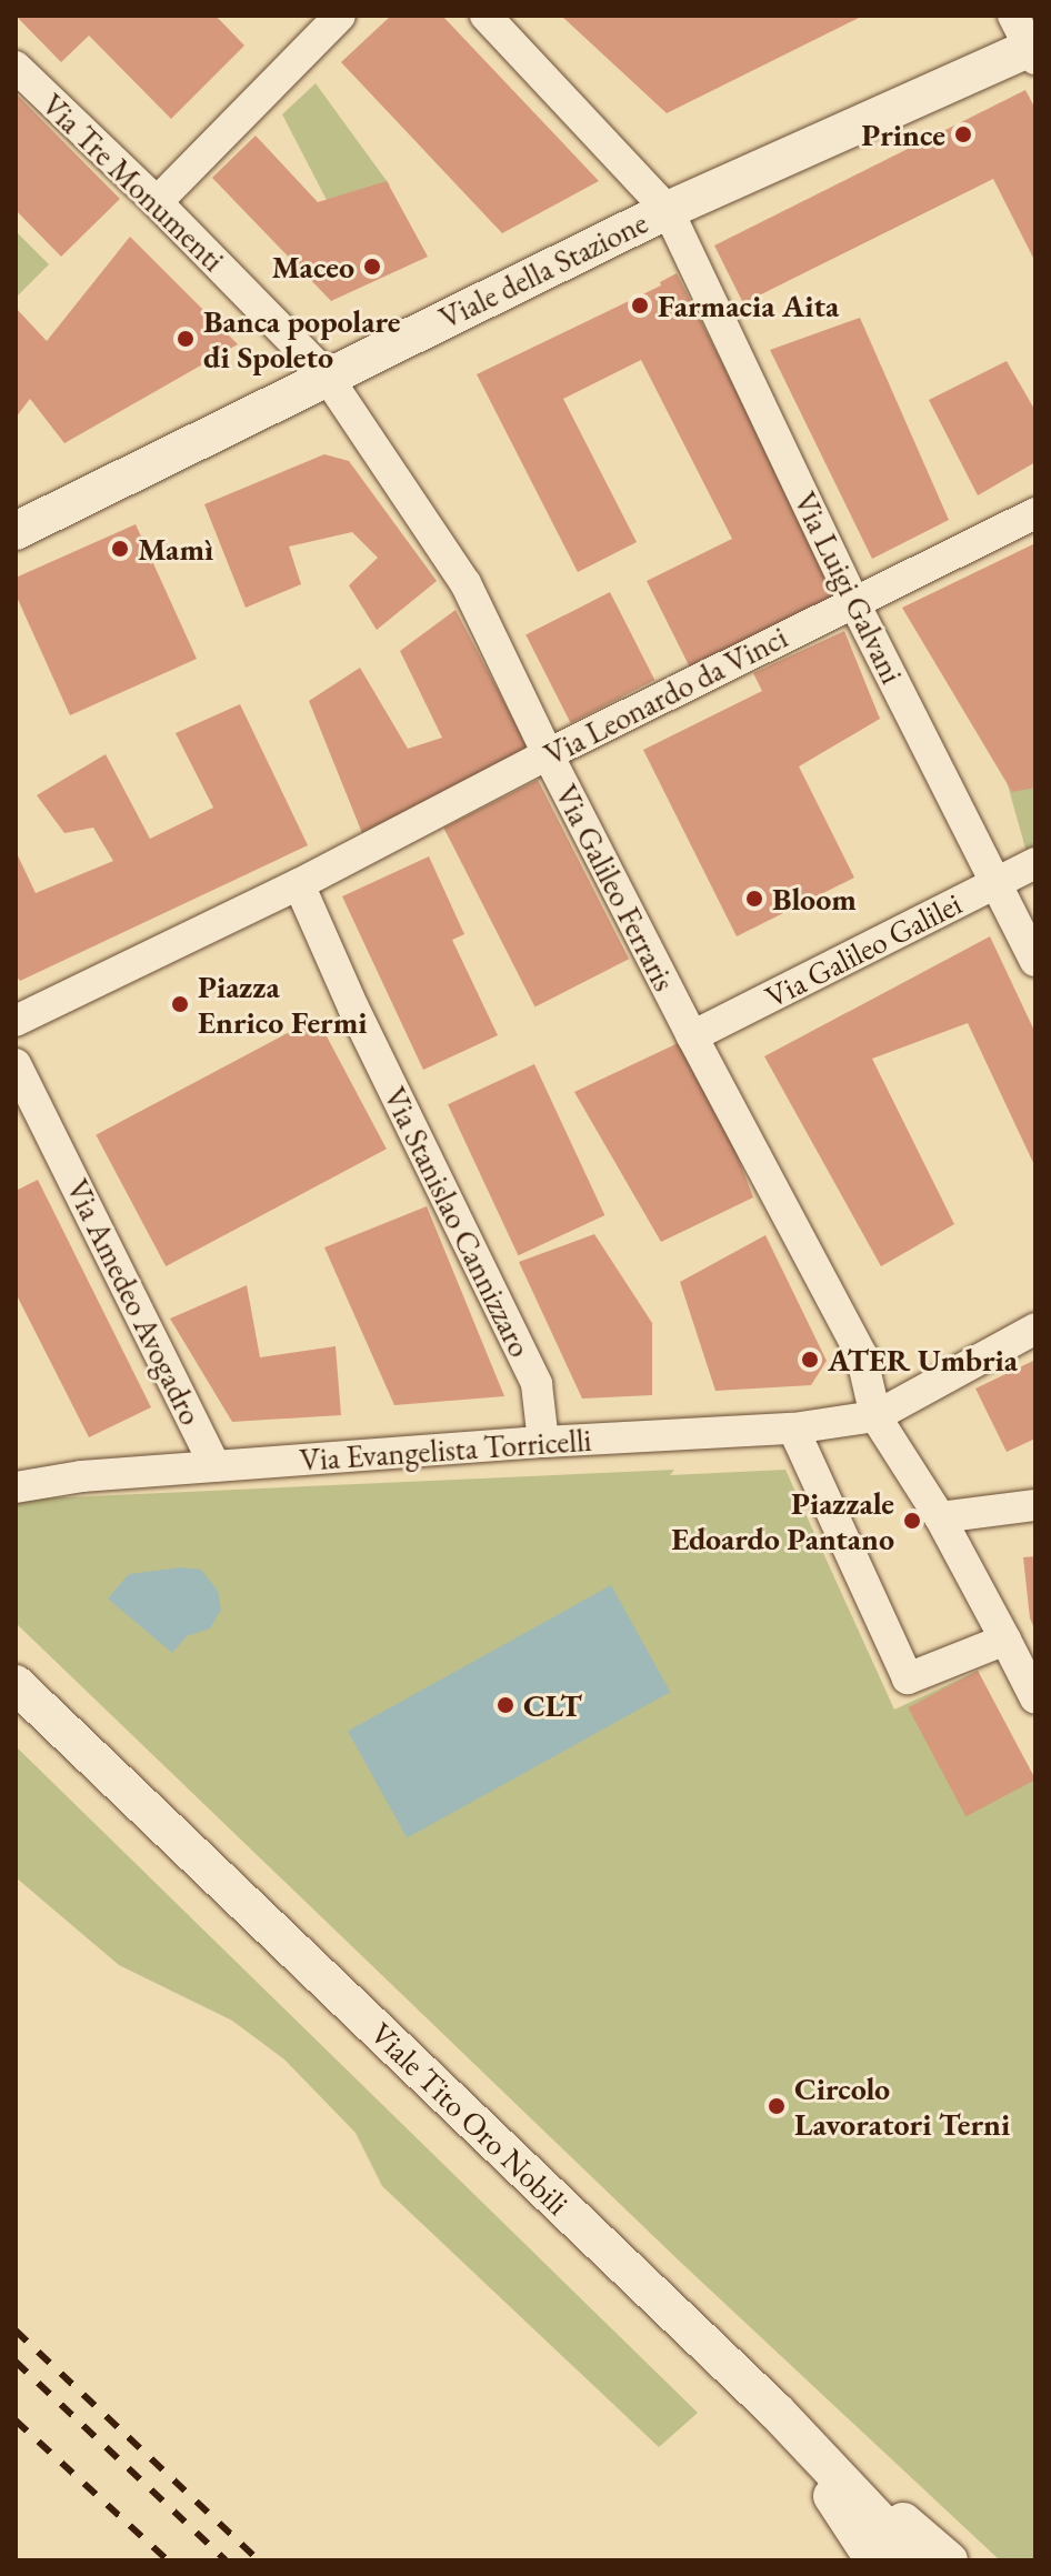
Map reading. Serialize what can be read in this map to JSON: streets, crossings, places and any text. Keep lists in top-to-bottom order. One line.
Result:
{"streets":{"street":["Via Tre Monumenti","Viale della Stazione","Via Luigi Galvani","Via Leonardo da Vinci","Via Galileo Ferraris","Via Galileo Galilei","Via Stanislao Cannizzaro","Via Amedeo Avogadro","Via Evangelista Torricelli","Viale Tito Oro Nobili"]},"crossings":[["Via Tre Monumenti","Viale della Stazione"],["Via Tre Monumenti","Via Galileo Ferraris"],["Viale della Stazione","Via Luigi Galvani"],["Viale della Stazione","Via Galileo Ferraris"],["Via Luigi Galvani","Via Leonardo da Vinci"],["Via Luigi Galvani","Via Galileo Galilei"],["Via Leonardo da Vinci","Via Galileo Ferraris"],["Via Leonardo da Vinci","Via Stanislao Cannizzaro"],["Via Galileo Ferraris","Via Galileo Galilei"],["Via Galileo Ferraris","Via Evangelista Torricelli"],["Via Stanislao Cannizzaro","Via Evangelista Torricelli"],["Via Amedeo Avogadro","Via Evangelista Torricelli"]],"places":["Prince","Maceo","Farmacia Aita","Banca popolare di Spoleto","Mamì","Bloom","Piazza Enrico Fermi","ATER Umbria","Piazzale Edoardo Pantano","CLT","Circolo Lavoratori Terni"]}
